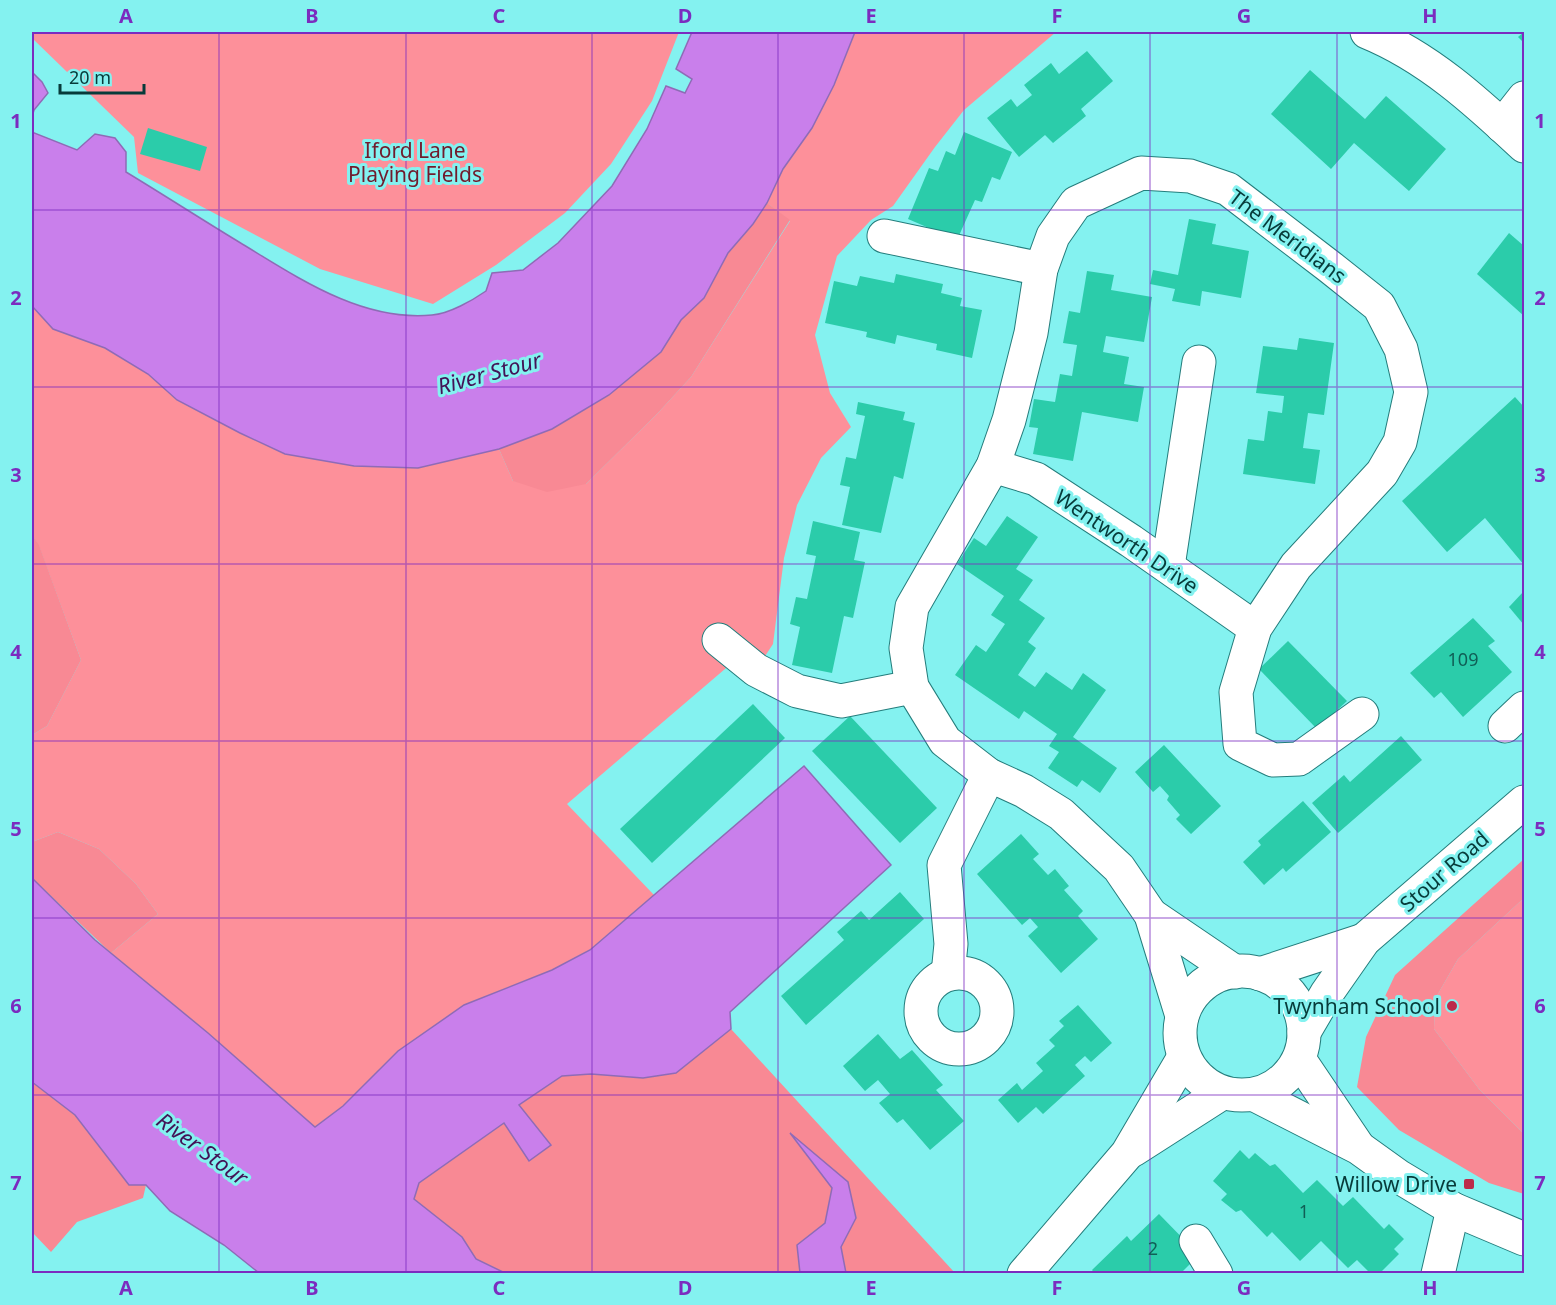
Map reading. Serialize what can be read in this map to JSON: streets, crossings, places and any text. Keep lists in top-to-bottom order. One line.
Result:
{"streets":{"street":["The Meridians","Wentworth Drive","Stour Road"]},"crossings":[["The Meridians","Wentworth Drive"],["The Meridians","Stour Road"]],"water":["River Stour"],"parks":["Iford Lane Playing Fields"],"places":{"other":["Twynham School"],"transit":["Willow Drive"]},"house_numbers":["109","1","2"],"scale_bar":"20 m","grid":{"columns":["A","B","C","D","E","F","G","H"],"rows":["1","2","3","4","5","6","7"]}}
